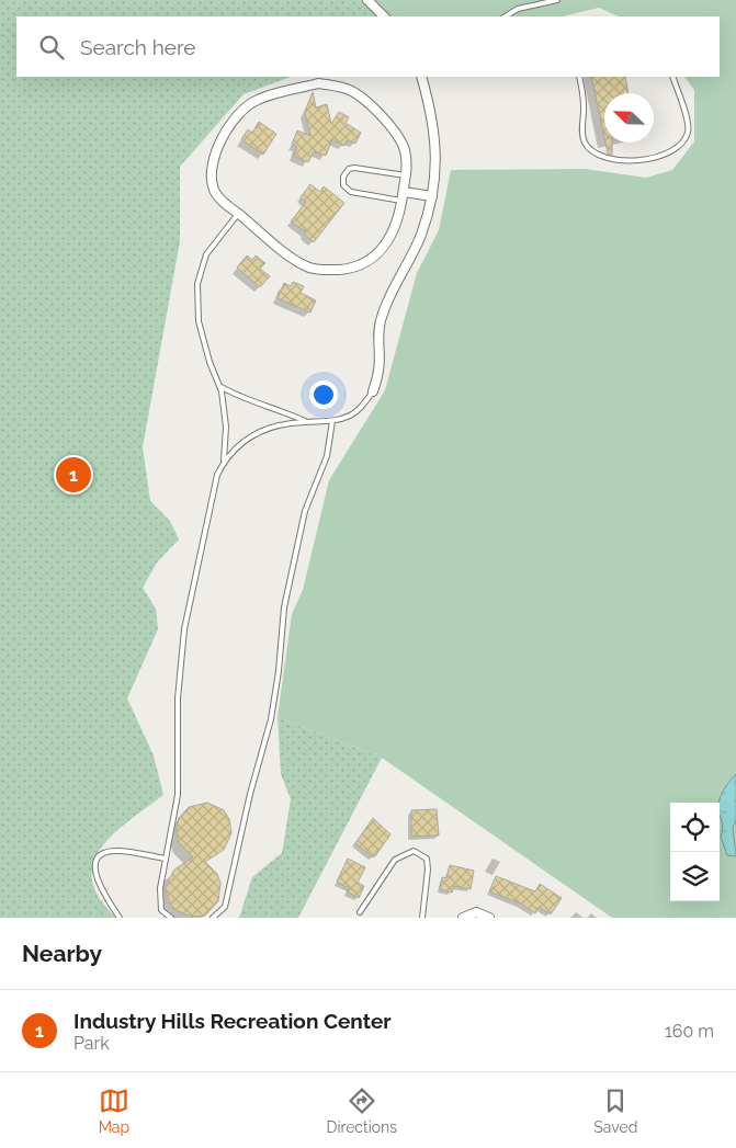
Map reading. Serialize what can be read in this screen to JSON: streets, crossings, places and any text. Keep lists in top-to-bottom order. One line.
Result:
{"north":"top left","page":{"search":"Search here","pins":"1","heading":"Nearby","list":[{"mark":"1","name":"Industry Hills Recreation Center","note":"Park","value":"160 m"}],"nav":["Map","Directions","Saved"]}}
